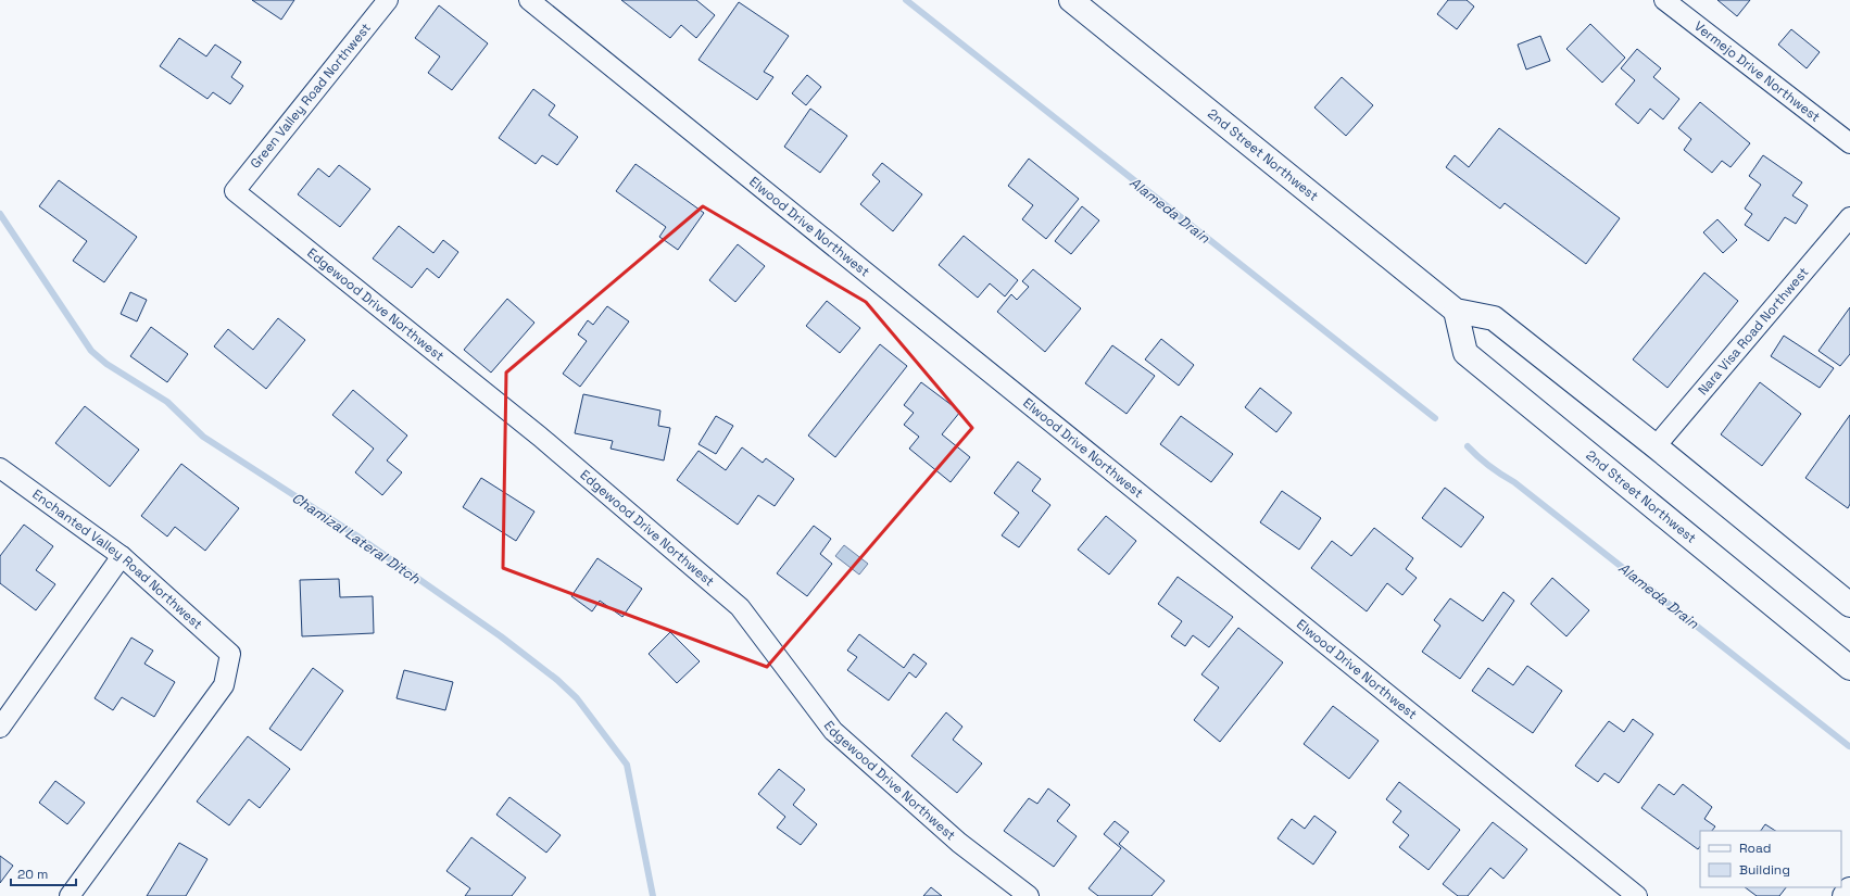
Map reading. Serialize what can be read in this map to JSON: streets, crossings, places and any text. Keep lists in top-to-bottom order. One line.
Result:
{"streets":{"main road":["2nd Street Northwest"],"street":["Vermejo Drive Northwest","Green Valley Road Northwest","Elwood Drive Northwest","Edgewood Drive Northwest","Nara Visa Road Northwest","Enchanted Valley Road Northwest"]},"crossings":[["Green Valley Road Northwest","Edgewood Drive Northwest"],["2nd Street Northwest","Nara Visa Road Northwest"]],"water":["Alameda Drain","Chamizal Lateral Ditch"],"legend":["Road","Building"],"scale_bar":"20 m"}
